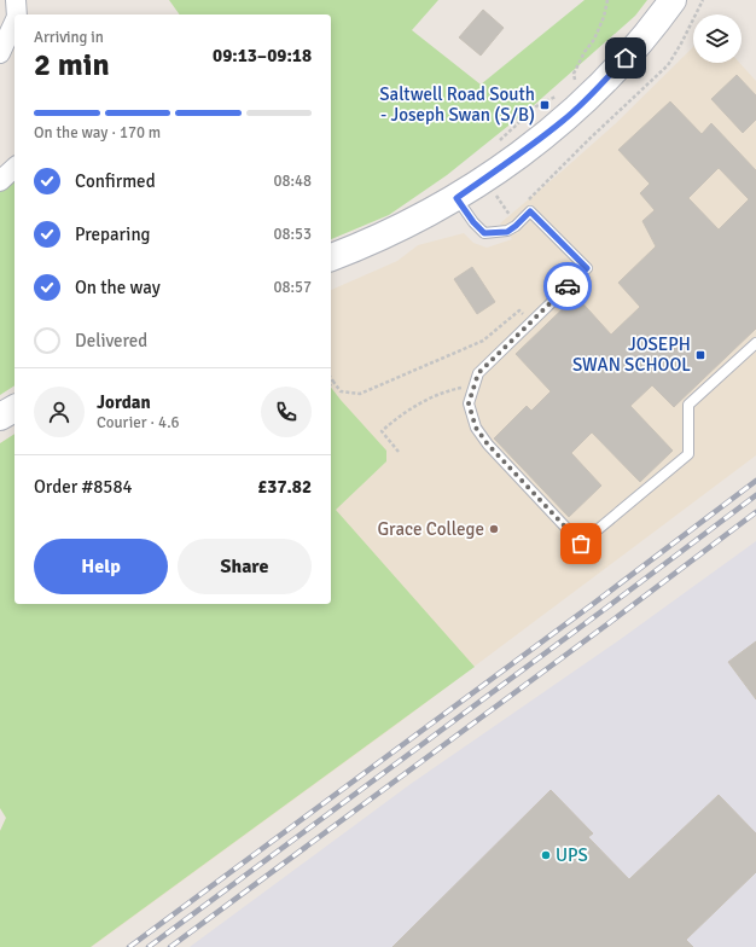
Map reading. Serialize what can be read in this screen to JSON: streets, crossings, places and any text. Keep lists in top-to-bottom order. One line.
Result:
{"places":{"transit":["Saltwell Road South - Joseph Swan (S/B)","JOSEPH SWAN SCHOOL"],"other":["Grace College","UPS"]},"page":{"heading":["2 min","Arriving in","09:13–09:18"],"panel":["Jordan","Courier · 4.6","Order #8584","£37.82"],"bar":"On the way · 170 m","list":[["Confirmed","08:48"],["Preparing","08:53"],["On the way","08:57"],"Delivered"],"buttons":["Help","Share"]}}
